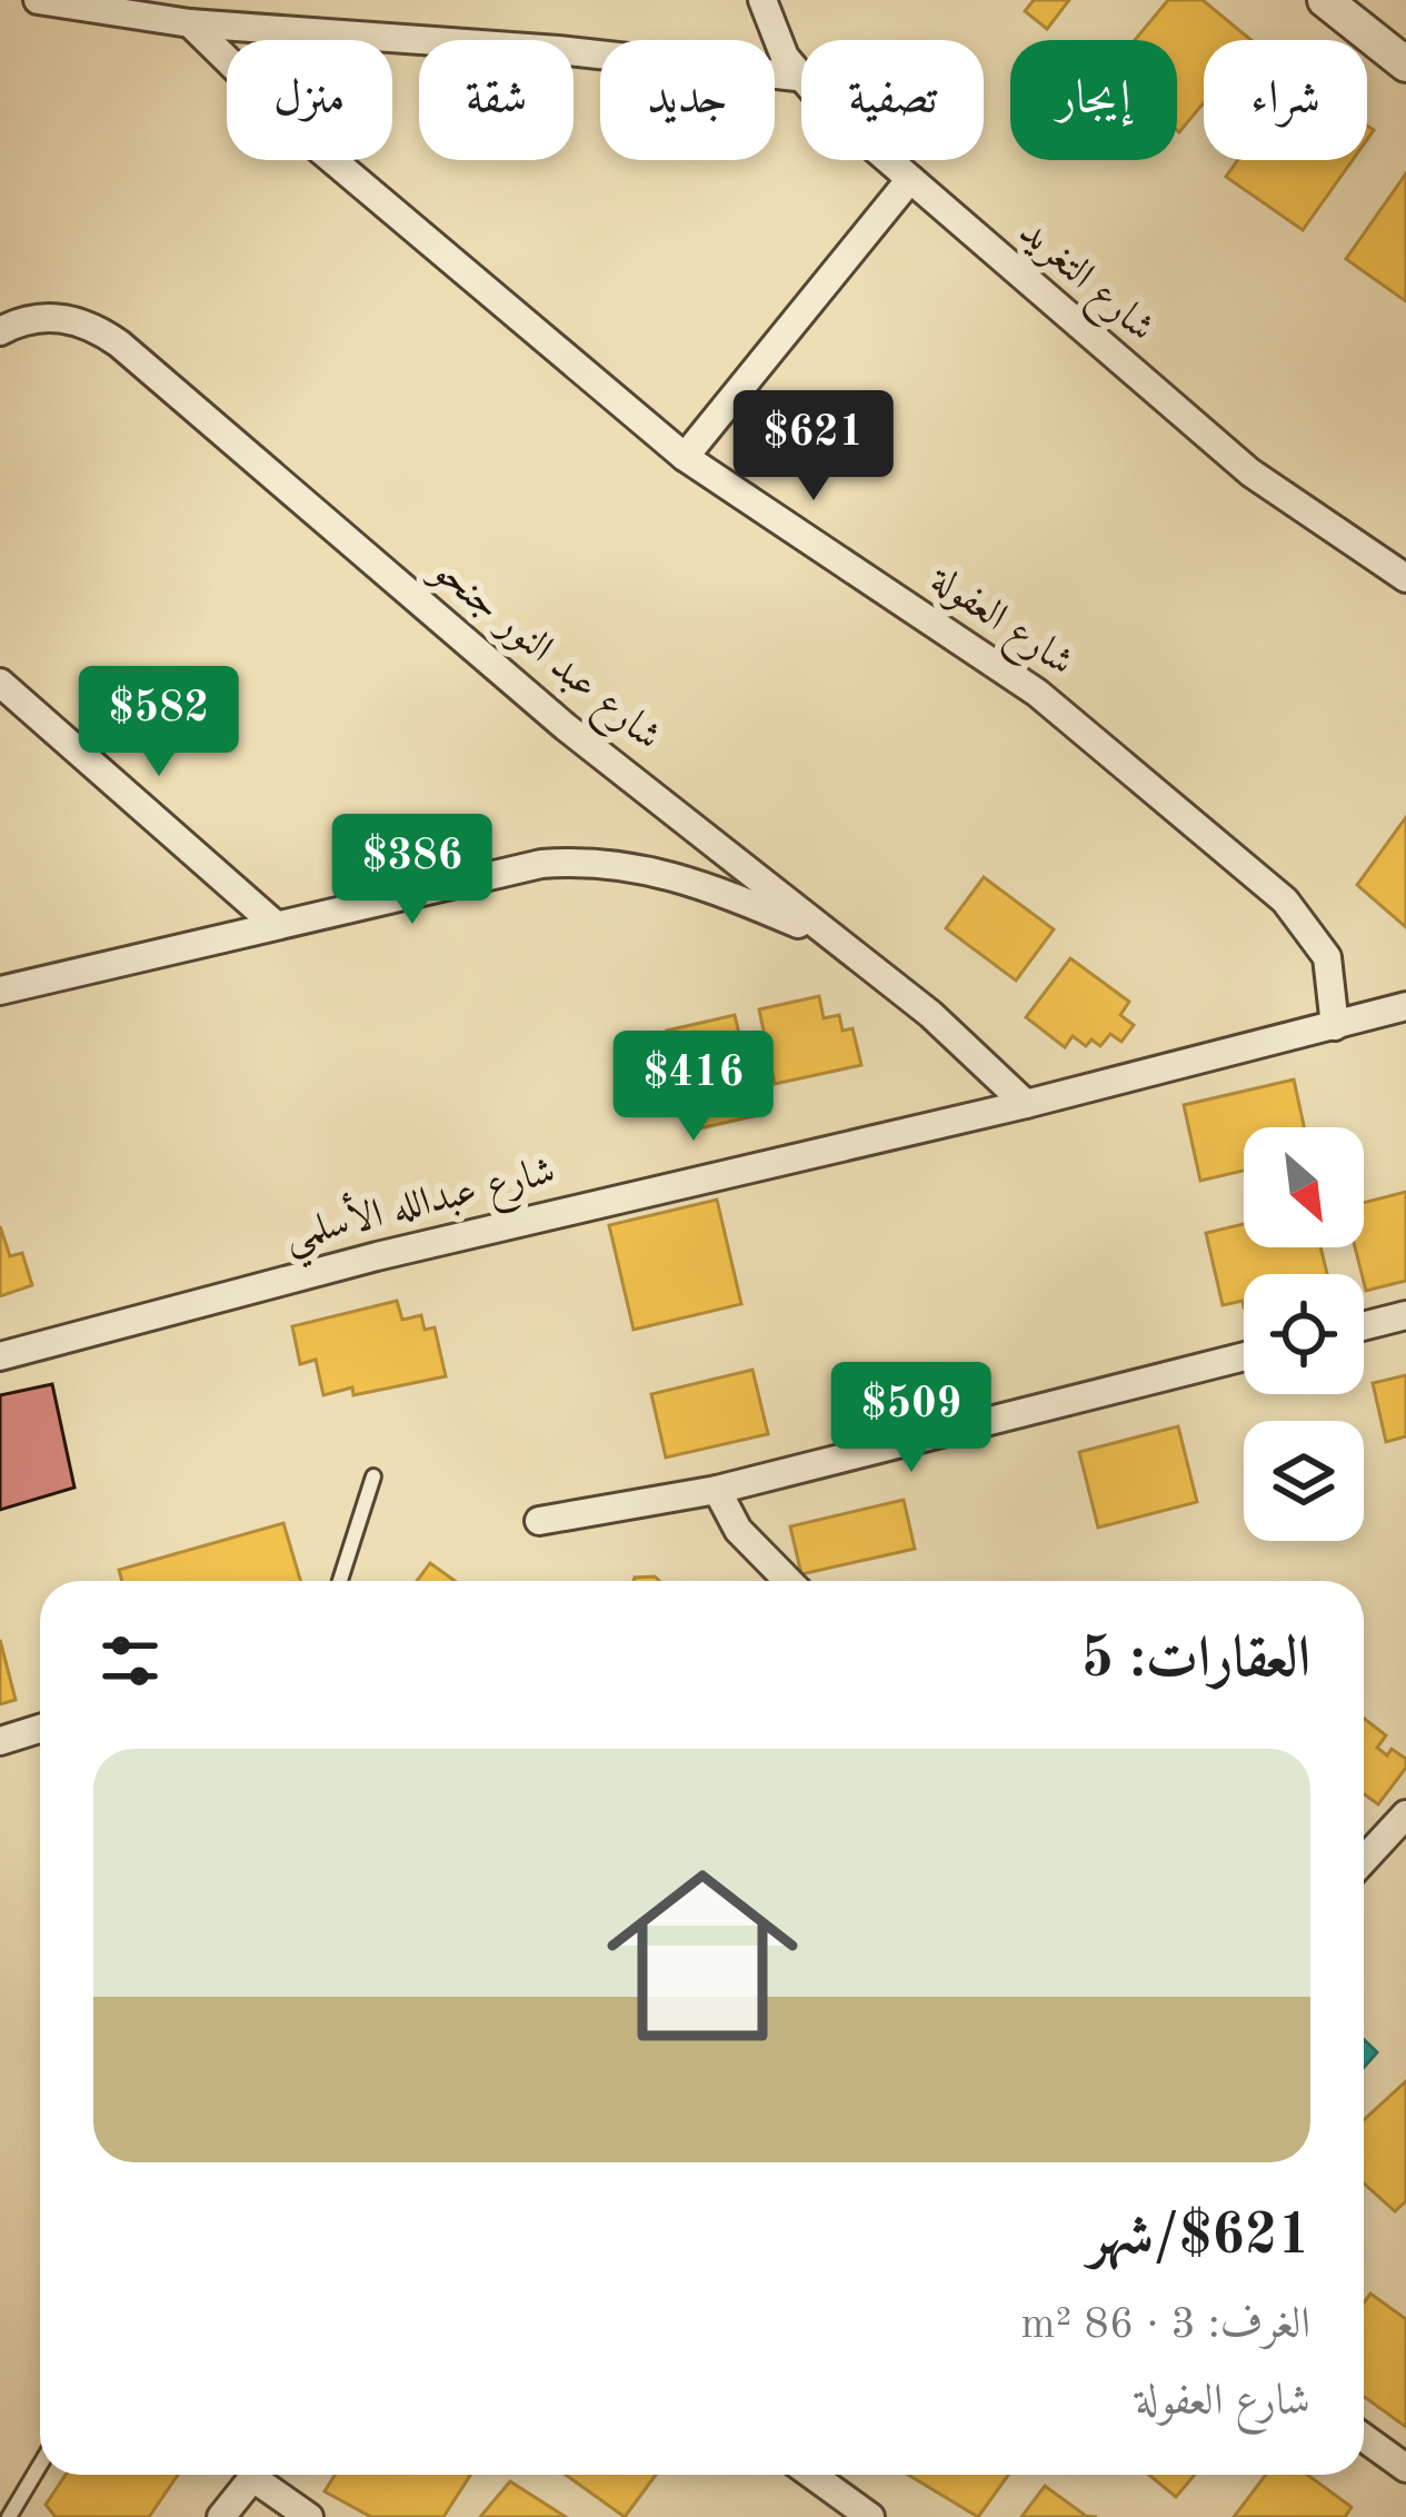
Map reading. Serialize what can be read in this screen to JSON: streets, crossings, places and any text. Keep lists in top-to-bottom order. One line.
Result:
{"streets":{"street":["شارع التغريد","شارع العفولة","شارع عبد النور جنحو","شارع عبدالله الأسلمي"]},"crossings":[["شارع العفولة","شارع عبدالله الأسلمي"],["شارع عبد النور جنحو","شارع عبدالله الأسلمي"]],"north":"bottom right","page":{"chip":["شراء","إيجار","تصفية","جديد","شقة","منزل"],"price":["$621","$582","$386","$416","$509"],"heading":"العقارات: 5","list":[{"name":"$621/شهر","note":"الغرف: 3 · 86 m² · شارع العفولة"}]}}
